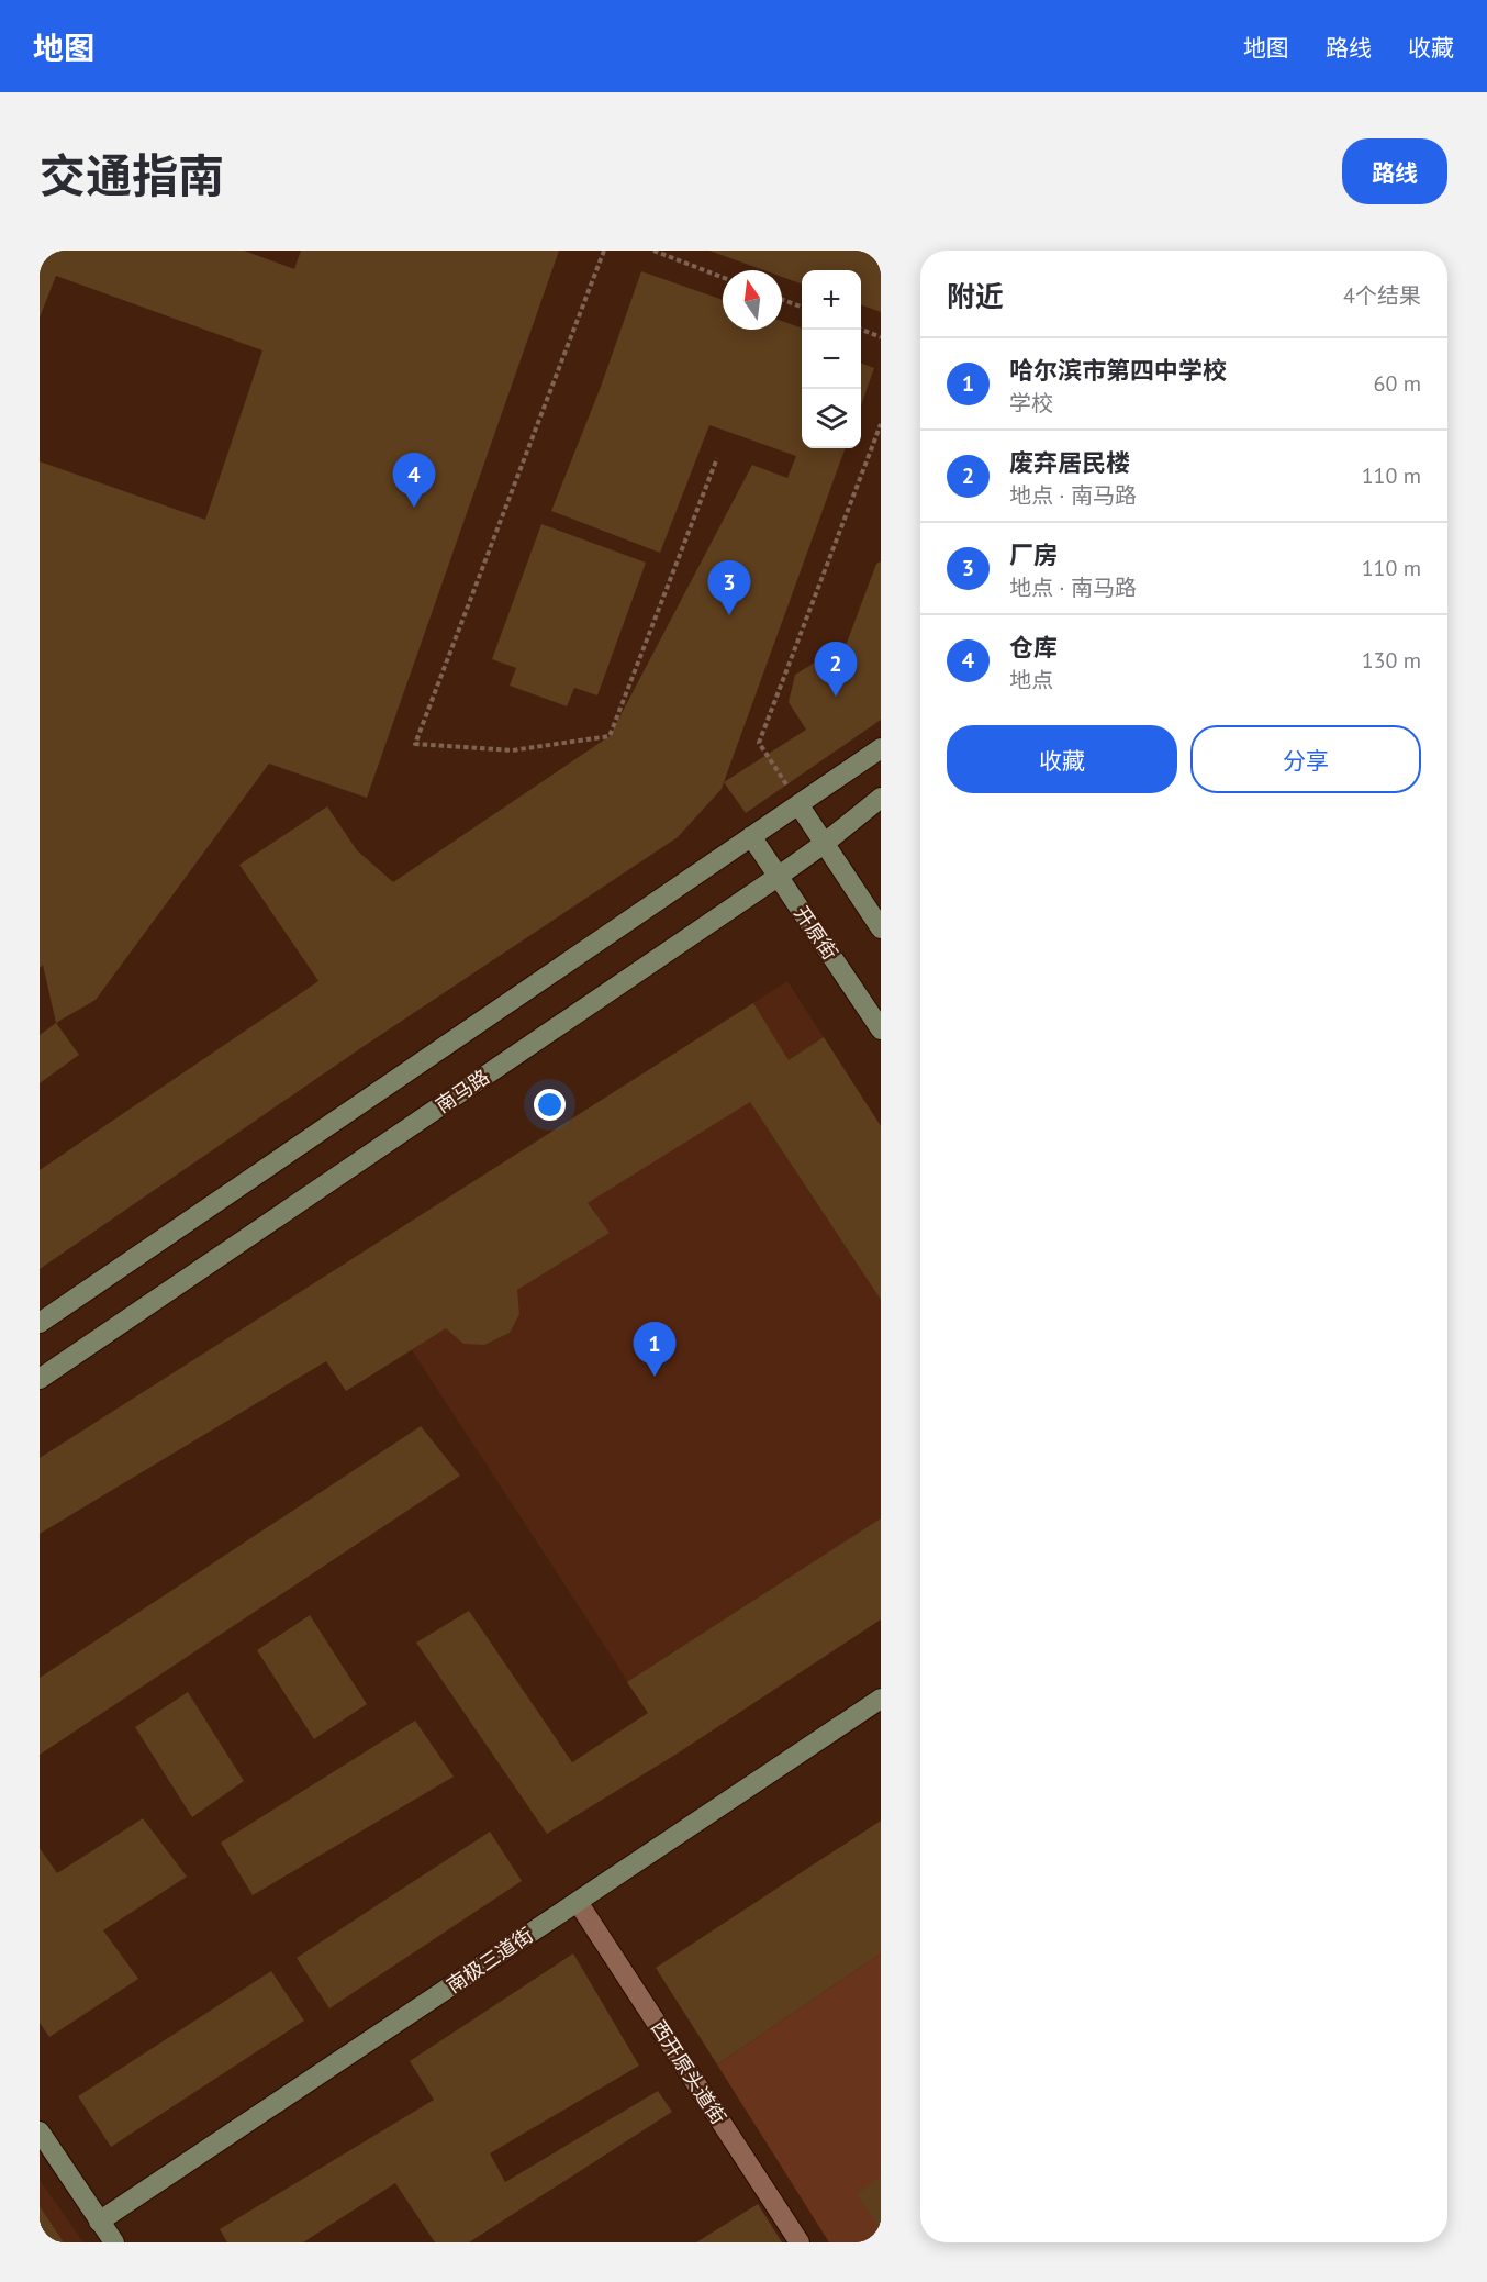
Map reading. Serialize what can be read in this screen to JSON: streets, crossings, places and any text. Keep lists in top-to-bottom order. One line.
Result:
{"streets":{"main road":["开原街","南马路","南极三道街"],"street":["西开原头道街"]},"crossings":[["开原街","南马路"],["南极三道街","西开原头道街"]],"north":"top","page":{"header":"地图","nav":["地图","路线","收藏"],"title":"交通指南","buttons":["路线",["收藏","分享"]],"heading":["附近","4个结果"],"map_buttons":["+","−"],"list":[{"mark":"1","name":"哈尔滨市第四中学校","note":"学校","value":"60 m"},{"mark":"2","name":"废弃居民楼","note":"地点 · 南马路","value":"110 m"},{"mark":"3","name":"厂房","note":"地点 · 南马路","value":"110 m"},{"mark":"4","name":"仓库","note":"地点","value":"130 m"}],"pins":["4","3","2","1"]}}
